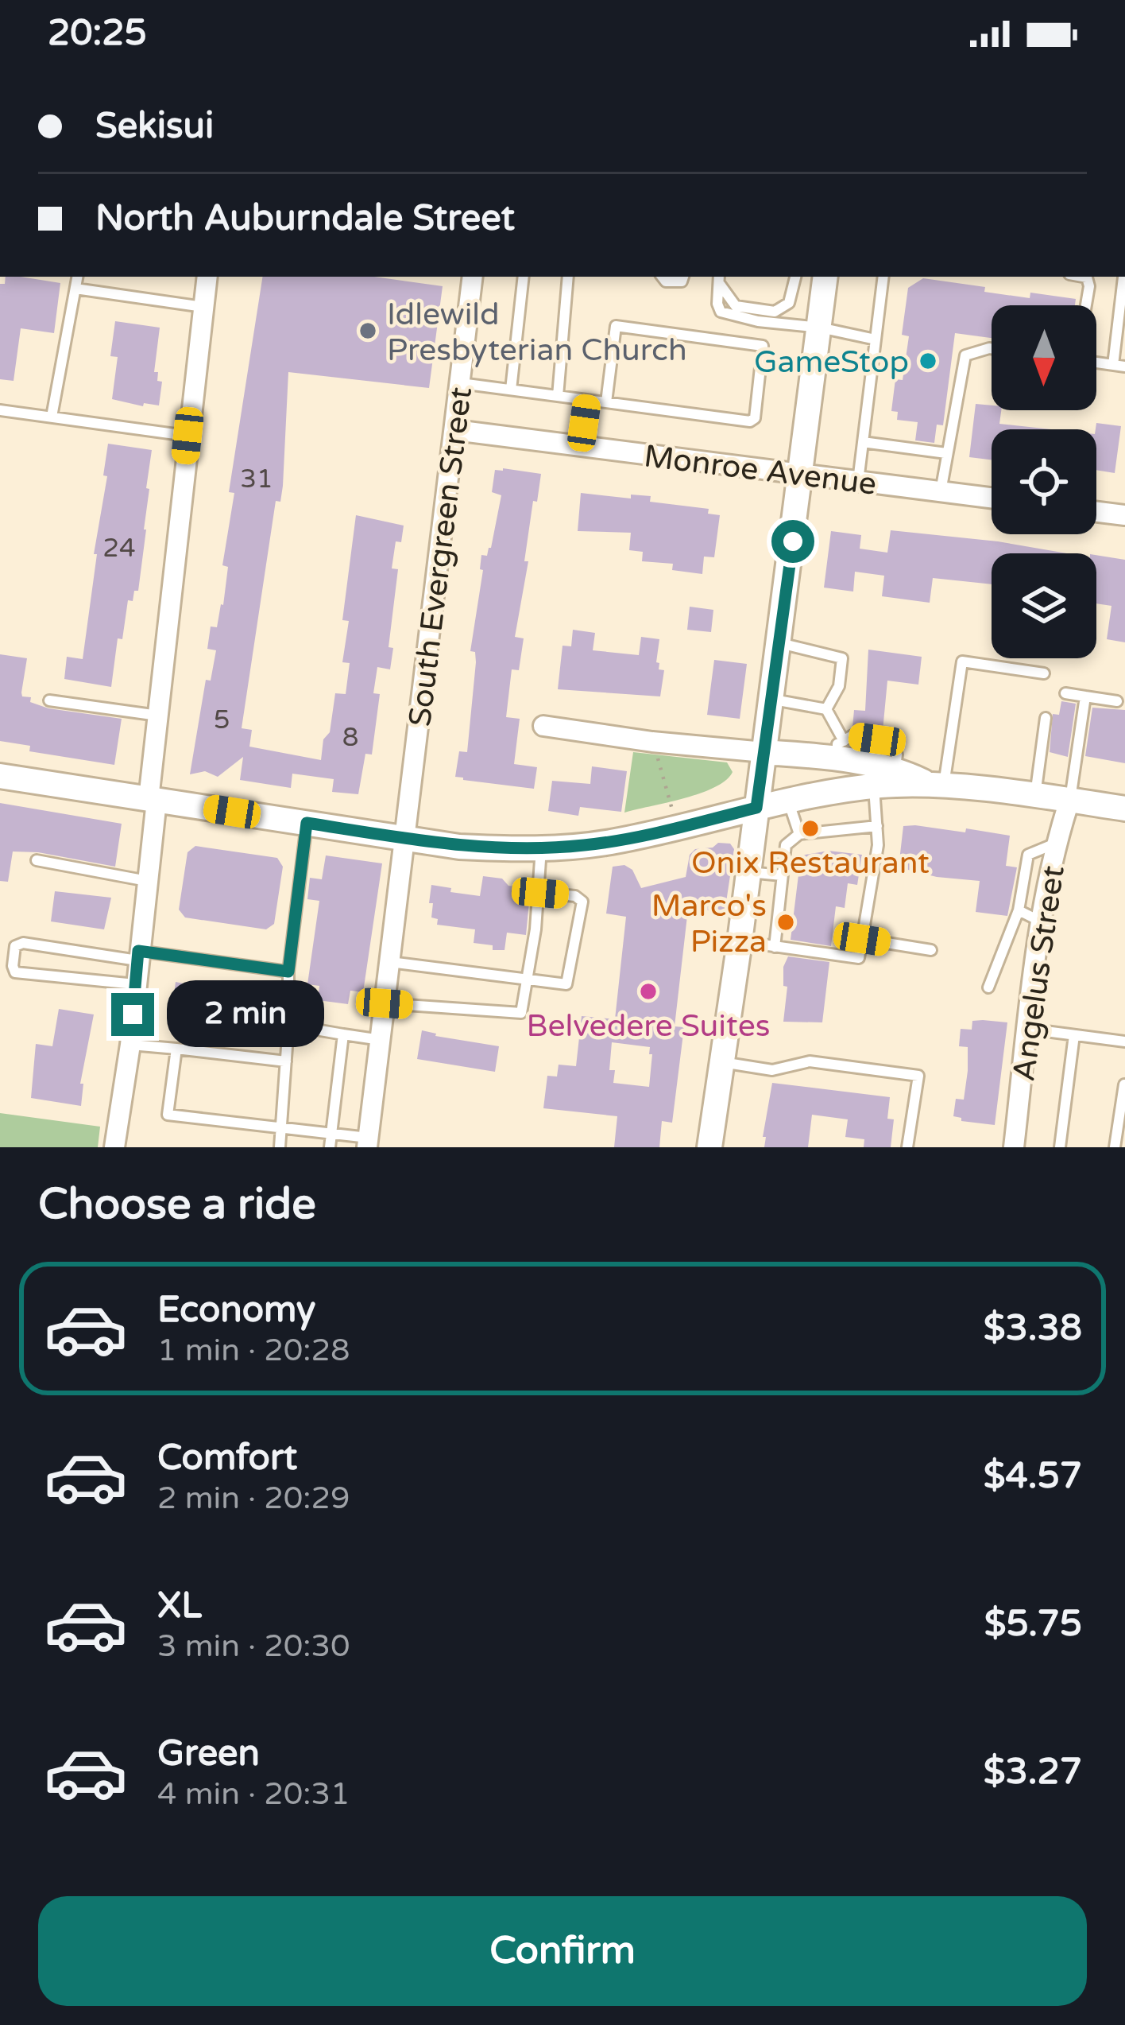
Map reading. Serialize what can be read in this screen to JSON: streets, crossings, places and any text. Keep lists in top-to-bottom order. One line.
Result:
{"streets":{"street":["Monroe Avenue","South Evergreen Street","Angelus Street"]},"crossings":[["Monroe Avenue","South Evergreen Street"]],"places":["Idlewild Presbyterian Church","GameStop","Onix Restaurant","Marco's Pizza","Belvedere Suites"],"house_numbers":["31","24","5","8"],"north":"bottom","page":{"status":"20:25","banner":["Sekisui","North Auburndale Street"],"bubble":"2 min","heading":"Choose a ride","list":[{"name":"Economy","note":"1 min · 20:28","value":"$3.38"},{"name":"Comfort","note":"2 min · 20:29","value":"$4.57"},{"name":"XL","note":"3 min · 20:30","value":"$5.75"},{"name":"Green","note":"4 min · 20:31","value":"$3.27"}],"buttons":"Confirm"}}
